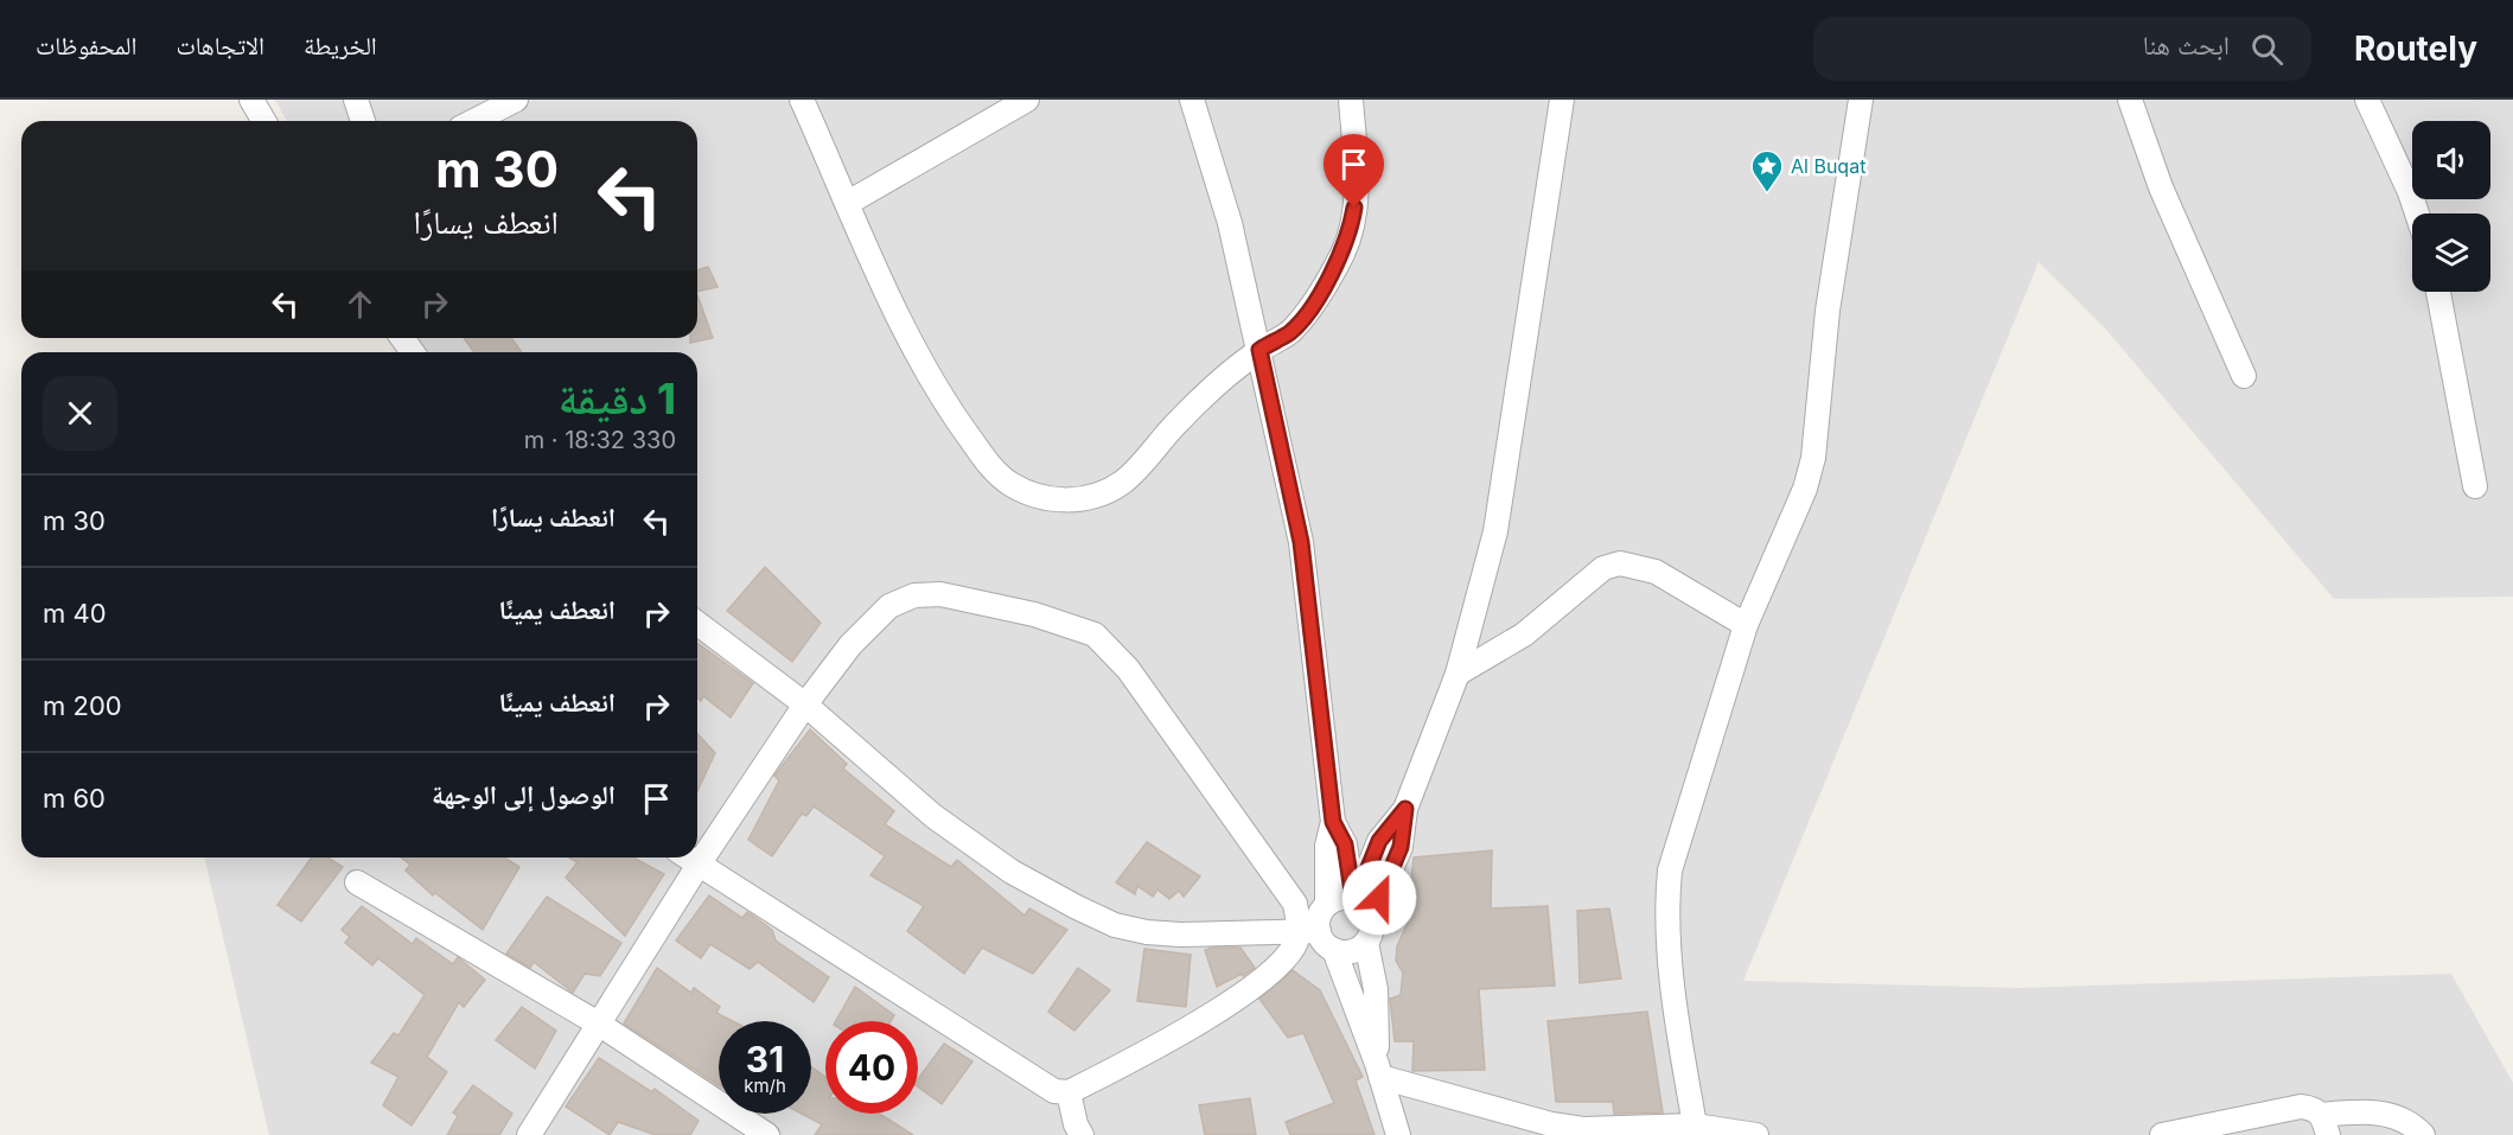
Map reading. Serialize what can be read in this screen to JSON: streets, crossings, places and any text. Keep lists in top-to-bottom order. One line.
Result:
{"places":{"place":["Al Buqat"]},"page":{"header":"Routely","search":"ابحث هنا","nav":["الخريطة","الاتجاهات","المحفوظات"],"turn":["30 m","انعطف يسارًا"],"heading":["1 دقيقة","330 m · 18:32"],"list":[{"name":"انعطف يسارًا","value":"30 m"},{"name":"انعطف يمينًا","value":"40 m"},{"name":"انعطف يمينًا","value":"200 m"},{"name":"الوصول إلى الوجهة","value":"60 m"}],"speed":"31 km/h","limit":"40"}}
